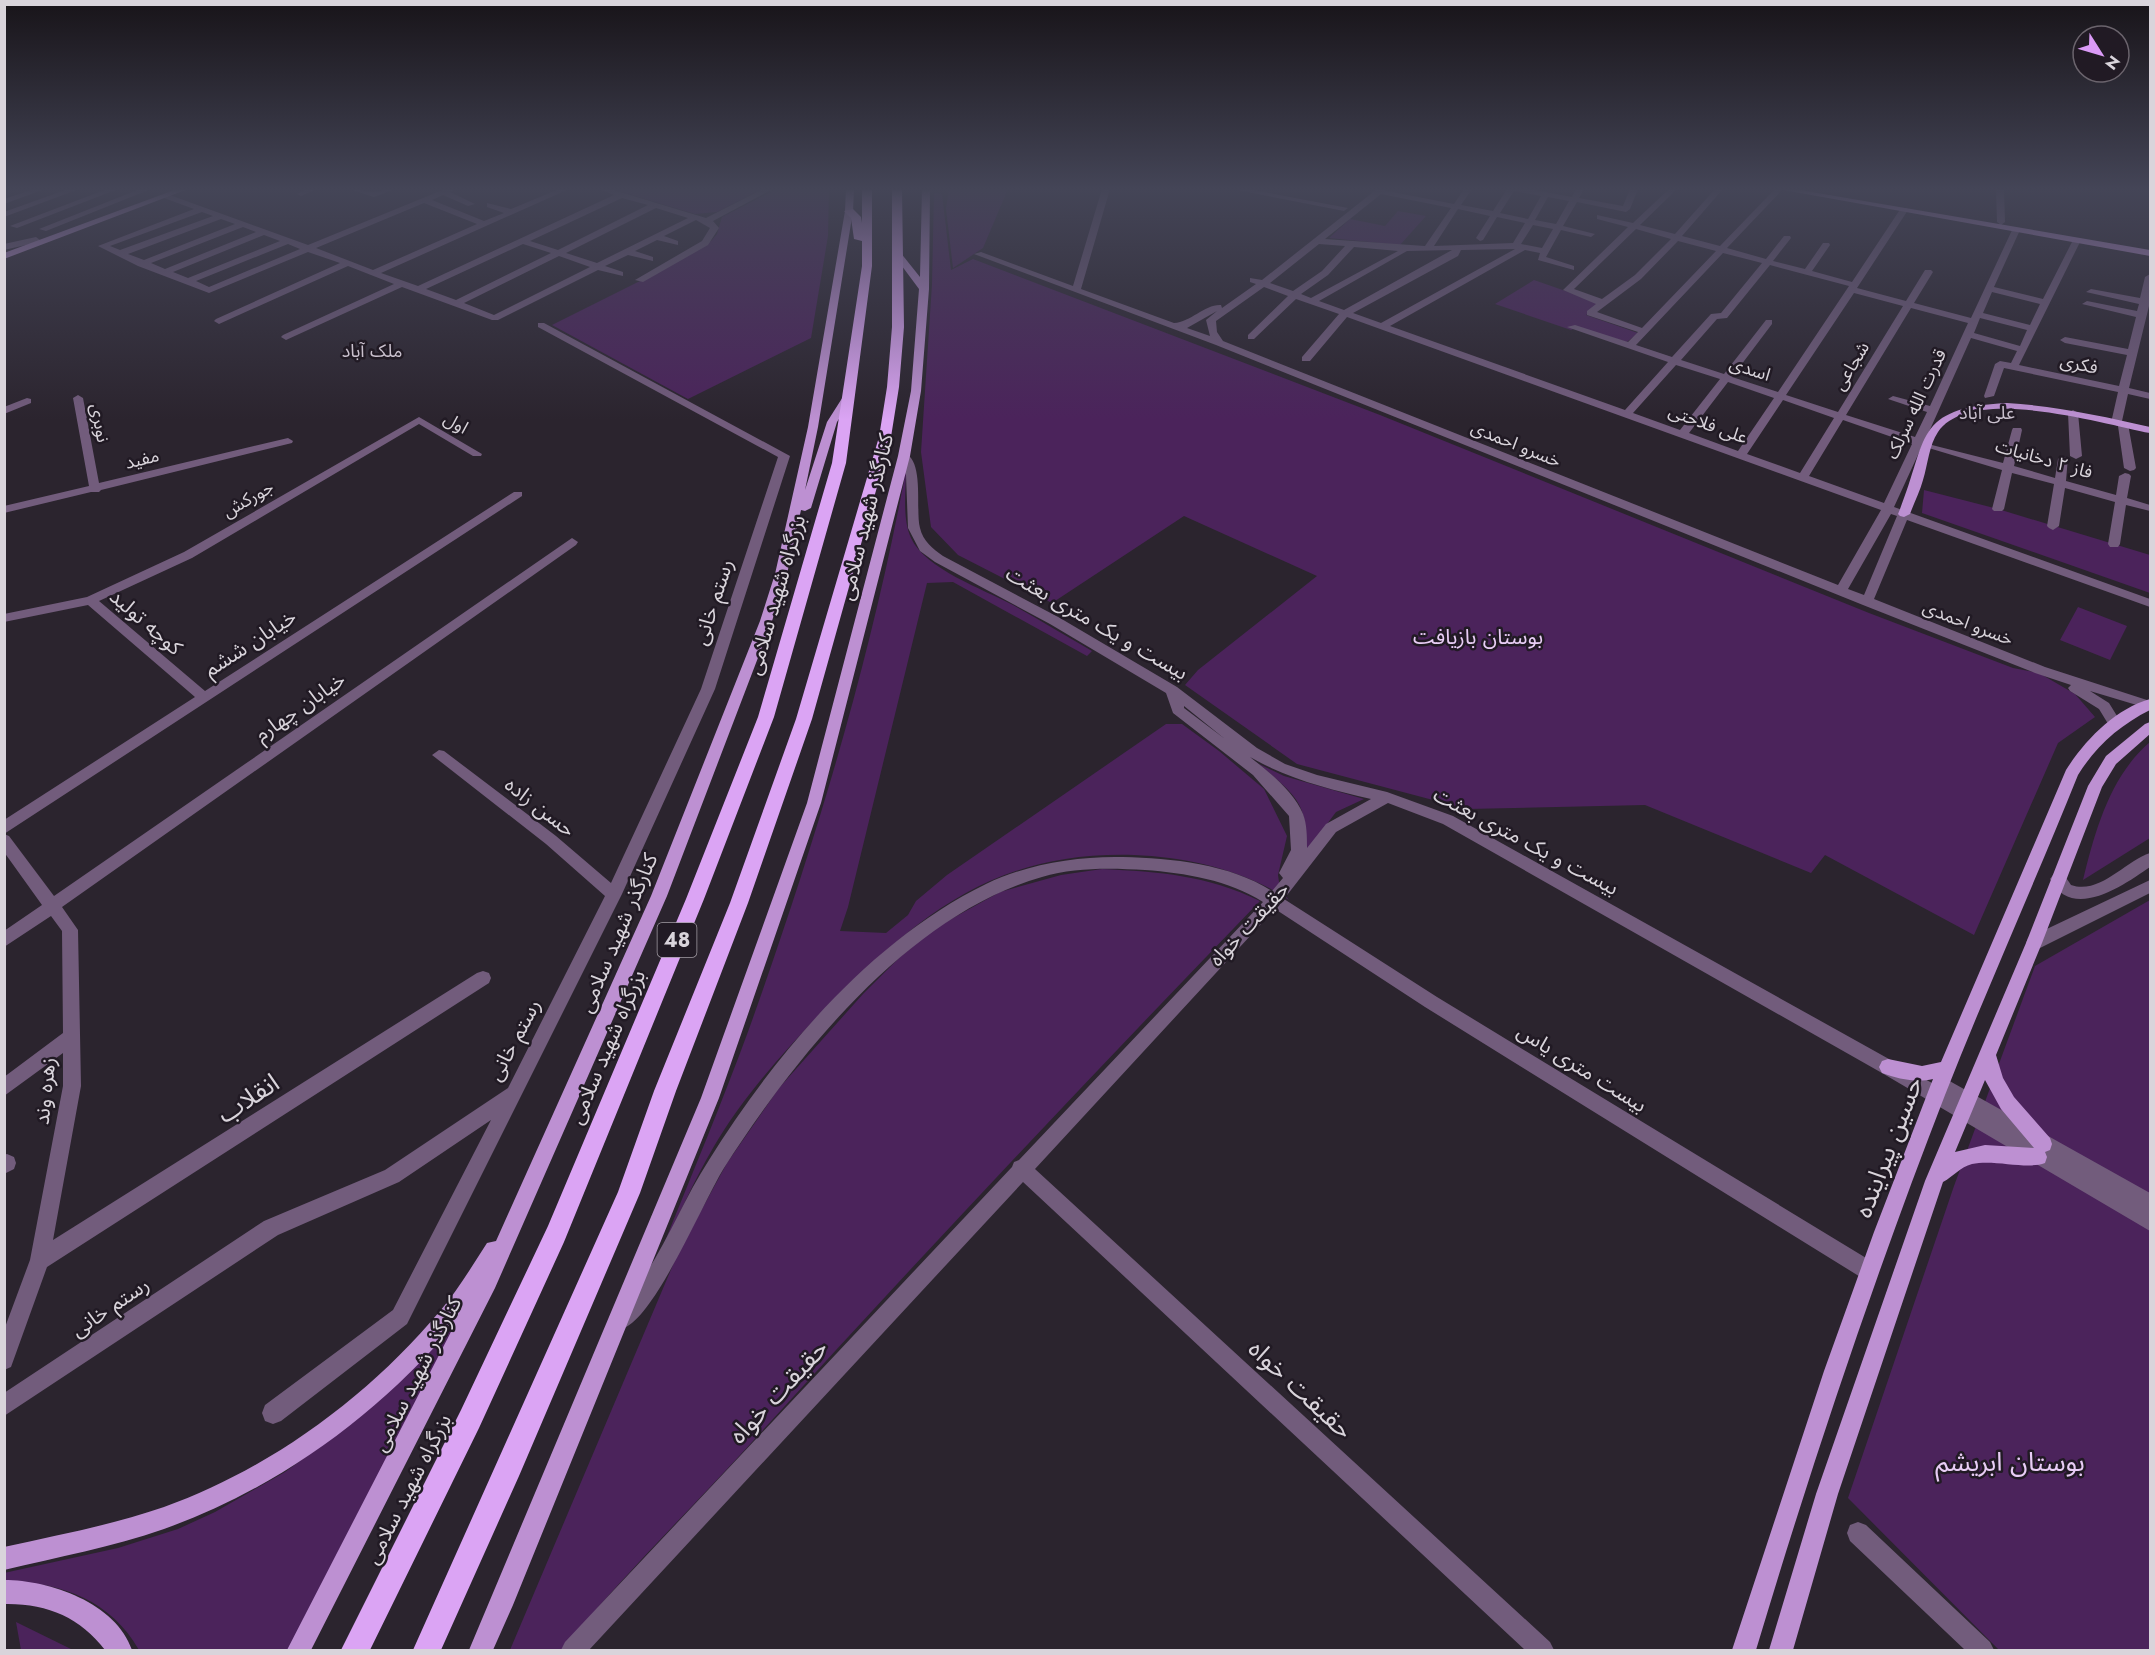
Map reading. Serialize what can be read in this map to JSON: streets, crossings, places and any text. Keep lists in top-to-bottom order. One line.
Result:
{"streets":{"highway":["بزرگراه شهید سلامی","48"],"main road":["کنارگذر شهید سلامی","حسین پیراینده"],"street":["فکری","شجاعی","اسدی","قدرت الله سرلک","نوبری","اول","علی فلاحتی","خسرو احمدی","مفید","فاز ۲ دخانیات","جورکش","رستم خانی","کوچه تولید","بیست و یک متری بعثت","خیابان ششم","خیابان چهارم","حسن زاده","حقیقت خواه","بیست متری یاس","زهره وند","انقلاب"]},"crossings":[["شجاعی","اسدی"],["شجاعی","علی فلاحتی"],["اسدی","قدرت الله سرلک"],["اسدی","فاز ۲ دخانیات"],["قدرت الله سرلک","علی فلاحتی"],["قدرت الله سرلک","خسرو احمدی"],["قدرت الله سرلک","فاز ۲ دخانیات"],["نوبری","مفید"],["اول","جورکش"],["جورکش","کوچه تولید"],["کنارگذر شهید سلامی","بیست و یک متری بعثت"],["کنارگذر شهید سلامی","بیست متری یاس"],["رستم خانی","حسن زاده"],["کوچه تولید","خیابان ششم"],["بیست و یک متری بعثت","حقیقت خواه"],["بیست و یک متری بعثت","حسین پیراینده"],["خیابان چهارم","زهره وند"],["حقیقت خواه","بیست متری یاس"],["بیست متری یاس","حسین پیراینده"],["زهره وند","انقلاب"]],"districts":["ملک آباد","علی آباد"],"parks":["بوستان بازیافت","بوستان ابریشم"],"north":"bottom right"}
